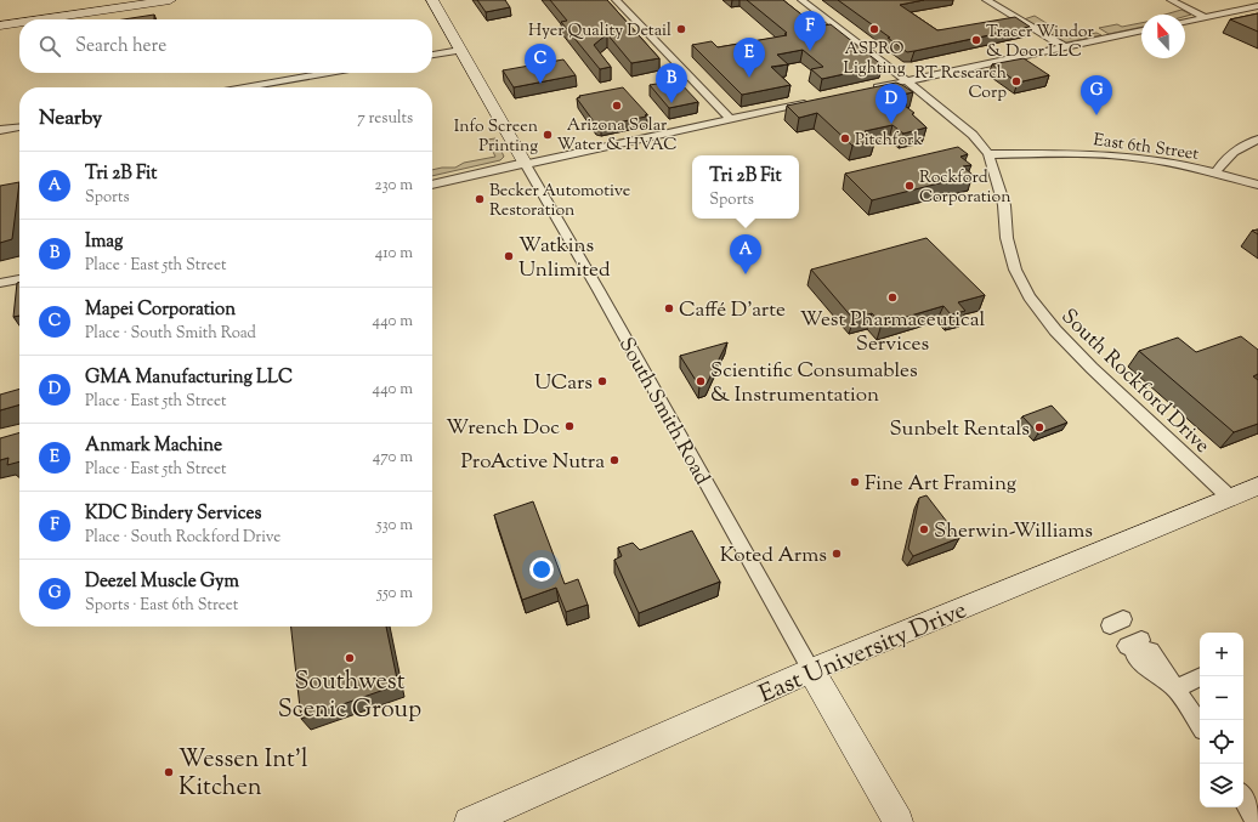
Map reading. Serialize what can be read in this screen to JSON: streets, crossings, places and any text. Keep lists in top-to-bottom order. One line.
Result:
{"streets":{"main road":["South Smith Road","East University Drive"],"street":["East 6th Street","South Rockford Drive"]},"crossings":[["East 6th Street","South Rockford Drive"],["South Rockford Drive","East University Drive"],["South Smith Road","East University Drive"]],"places":["Hyer Quality Detail","ASPRO Lighting","Tracer Windor & Door LLC","RT Research Corp","Arizona Solar Water & HVAC","Info Screen Printing","Pitchfork","Rockford Corporation","Becker Automotive Restoration","Watkins Unlimited","West Pharmaceutical Services","Caffé D'arte","UCars","Scientific Consumables & Instrumentation","Wrench Doc","Sunbelt Rentals","ProActive Nutra","Fine Art Framing","Sherwin-Williams","Koted Arms","Southwest Scenic Group","Wessen Int'l Kitchen"],"north":"top","page":{"pins":["F","E","C","B","G","D","A"],"search":"Search here","heading":["Nearby","7 results"],"list":[{"mark":"A","name":"Tri 2B Fit","note":"Sports","value":"230 m"},{"mark":"B","name":"Imag","note":"Place · East 5th Street","value":"410 m"},{"mark":"C","name":"Mapei Corporation","note":"Place · South Smith Road","value":"440 m"},{"mark":"D","name":"GMA Manufacturing LLC","note":"Place · East 5th Street","value":"440 m"},{"mark":"E","name":"Anmark Machine","note":"Place · East 5th Street","value":"470 m"},{"mark":"F","name":"KDC Bindery Services","note":"Place · South Rockford Drive","value":"530 m"},{"mark":"G","name":"Deezel Muscle Gym","note":"Sports · East 6th Street","value":"550 m"}],"popup":["Tri 2B Fit","Sports"],"map_buttons":["+","−"]}}
